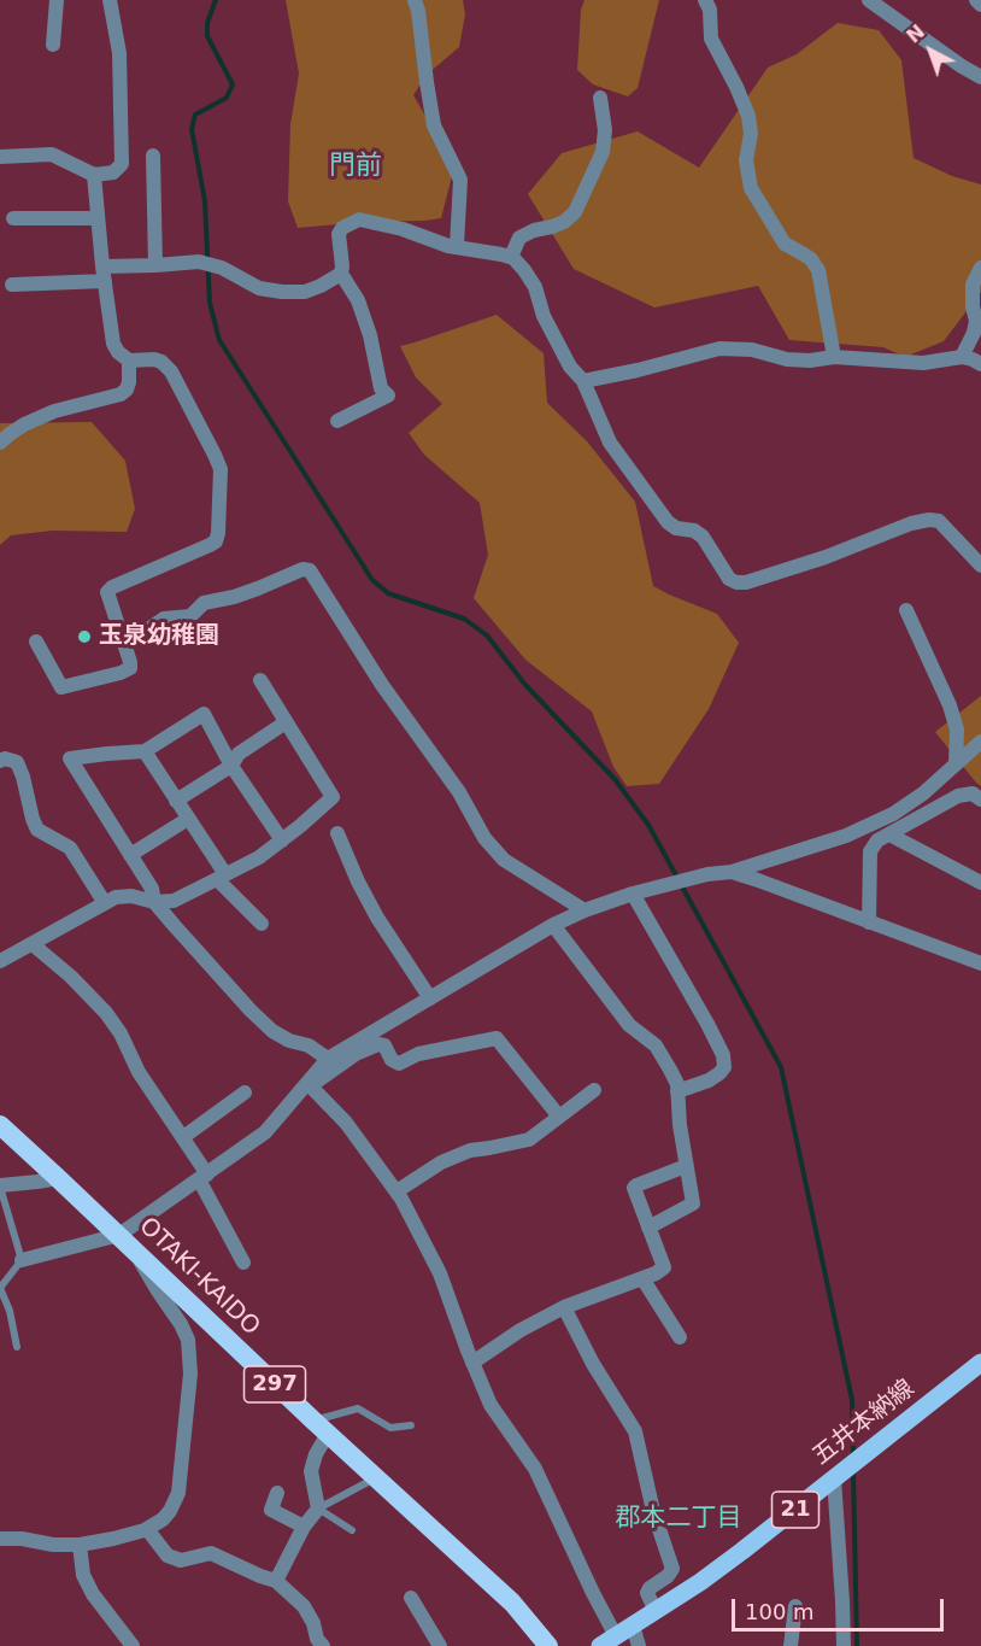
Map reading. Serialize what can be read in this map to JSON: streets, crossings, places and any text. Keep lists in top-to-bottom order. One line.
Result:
{"streets":{"highway":["OTAKI-KAIDO","297"],"main road":["五井本納線","21"]},"districts":["門前","郡本二丁目"],"places":["玉泉幼稚園"],"scale_bar":"100 m","north":"top left"}
